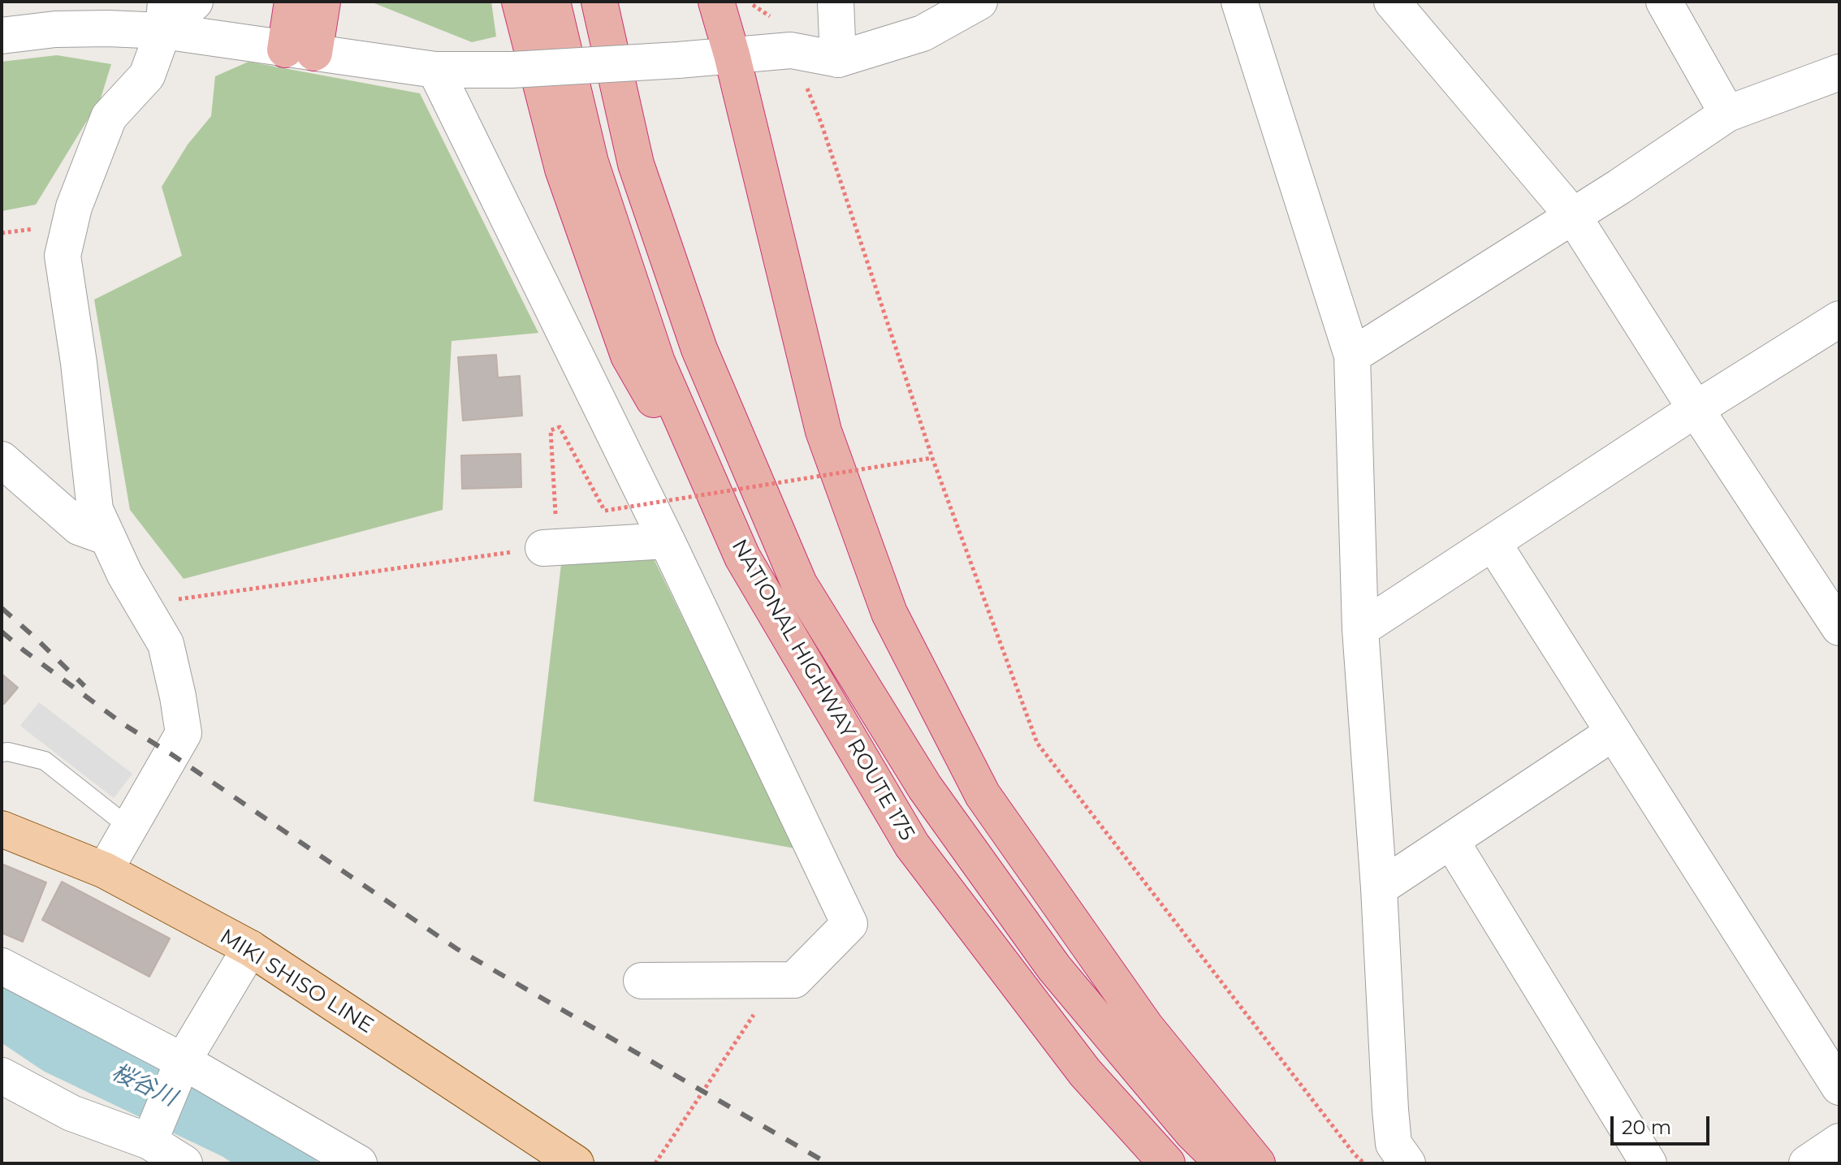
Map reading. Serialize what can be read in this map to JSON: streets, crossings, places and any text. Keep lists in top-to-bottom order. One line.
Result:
{"streets":{"highway":["NATIONAL HIGHWAY ROUTE 175"],"main road":["MIKI SHISO LINE"]},"water":["桜谷川"],"scale_bar":"20 m"}
